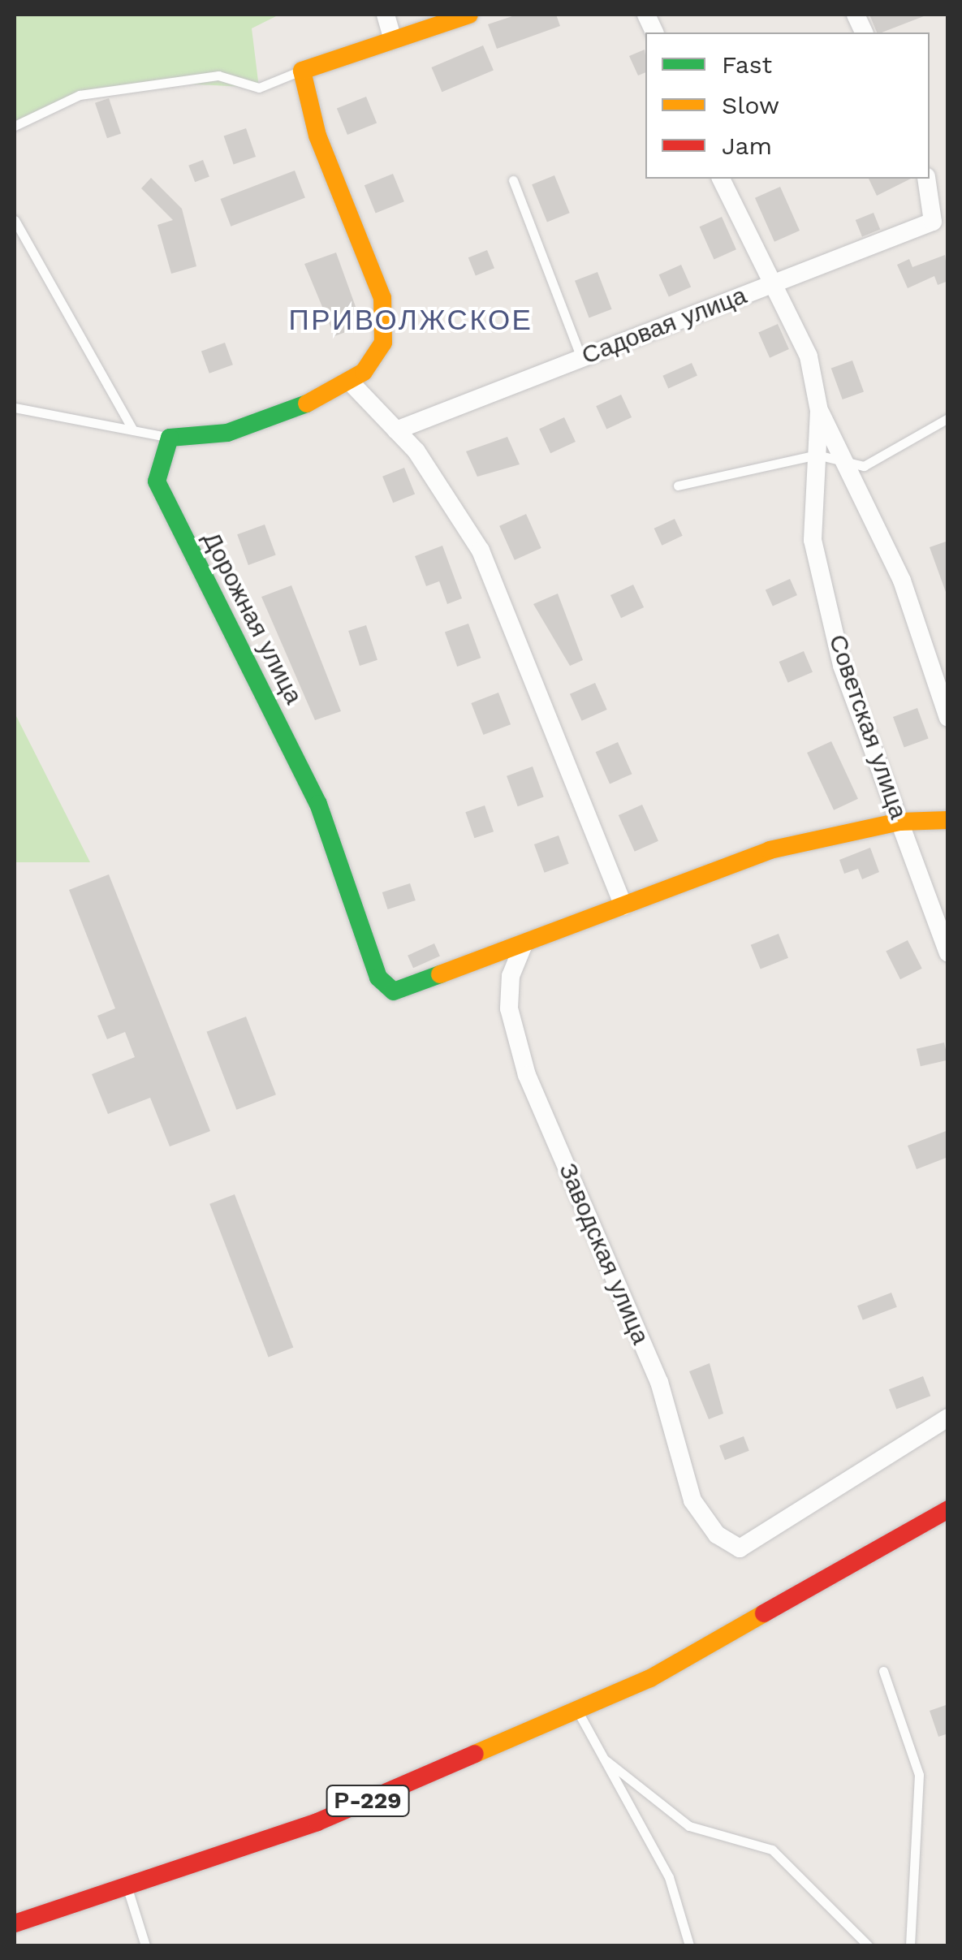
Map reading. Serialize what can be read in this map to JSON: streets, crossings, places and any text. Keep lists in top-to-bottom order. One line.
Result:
{"streets":{"main road":["Дорожная улица","Р-229"],"street":["Садовая улица","Советская улица","Заводская улица"]},"crossings":[["Садовая улица","Советская улица"],["Дорожная улица","Заводская улица"]],"districts":["ПРИВОЛЖСКОЕ"],"legend":["Fast","Slow","Jam"]}
